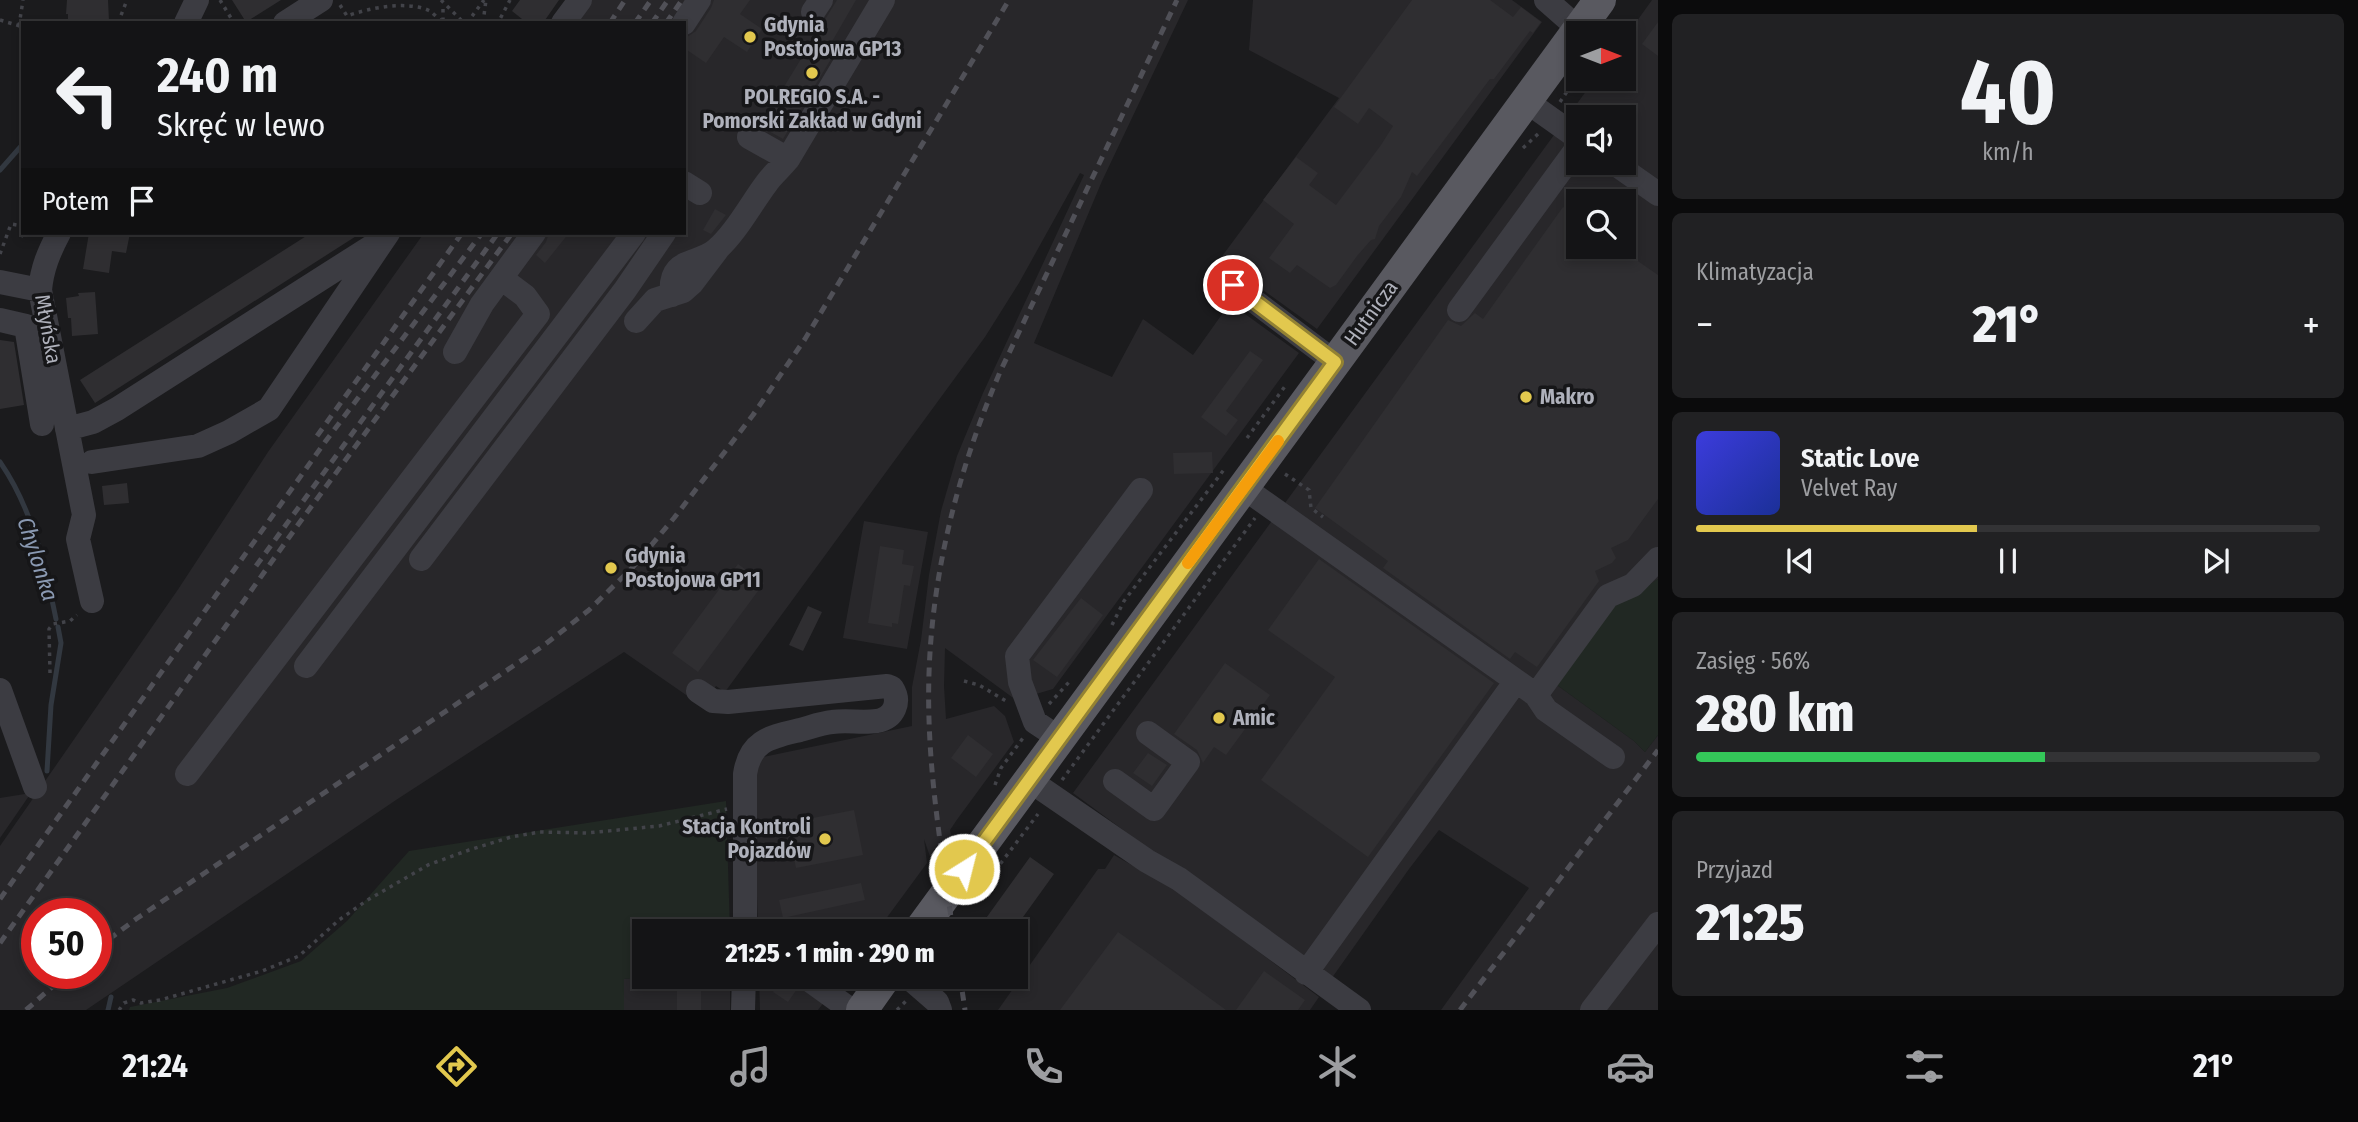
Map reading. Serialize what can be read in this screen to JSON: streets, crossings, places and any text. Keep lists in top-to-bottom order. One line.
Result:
{"streets":{"main road":["Hutnicza"],"street":["Młyńska"]},"water":["Chylonka"],"places":["Gdynia Postojowa GP13","POLREGIO S.A. - Pomorski Zakład w Gdyni","Makro","Gdynia Postojowa GP11","Amic","Stacja Kontroli Pojazdów"],"north":"right","page":{"tile":[["40","km/h"],"Klimatyzacja",["Zasięg · 56%","280 km"],["Przyjazd","21:25"]],"turn":["240 m","Skręć w lewo"],"then":"Potem","heat":["−","21°","+"],"song":["Static Love","Velvet Ray"],"limit":"50","trip":"21:25 · 1 min · 290 m","tabs":["21:24","21°"]}}
